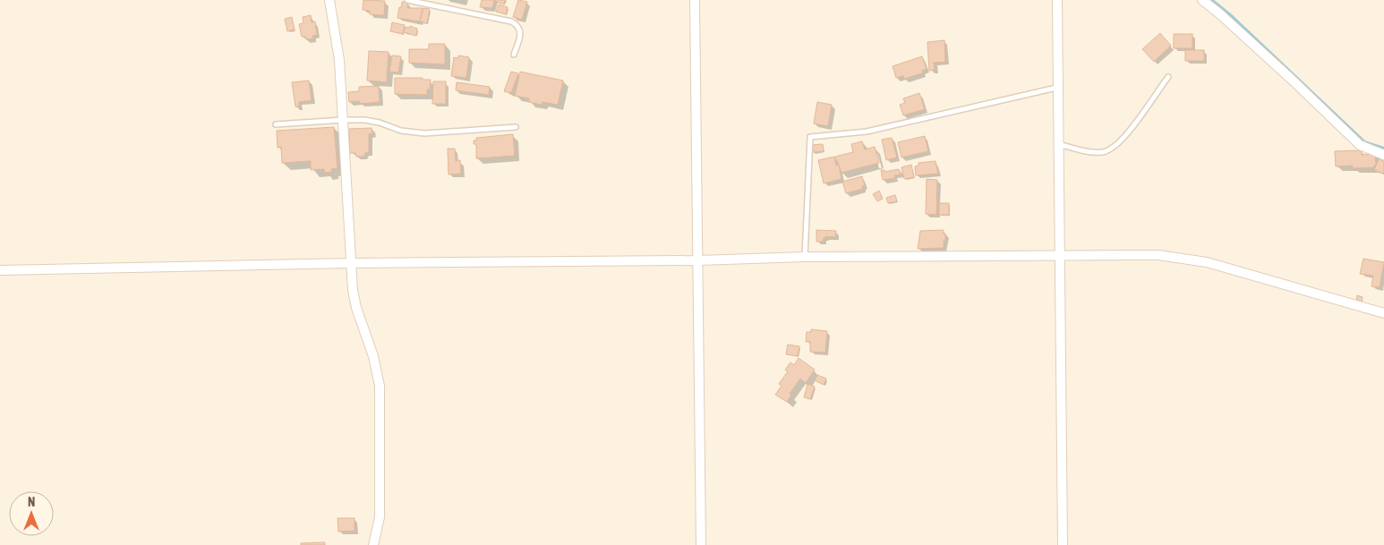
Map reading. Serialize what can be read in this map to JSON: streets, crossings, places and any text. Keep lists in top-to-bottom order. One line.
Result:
{"north":"top"}
